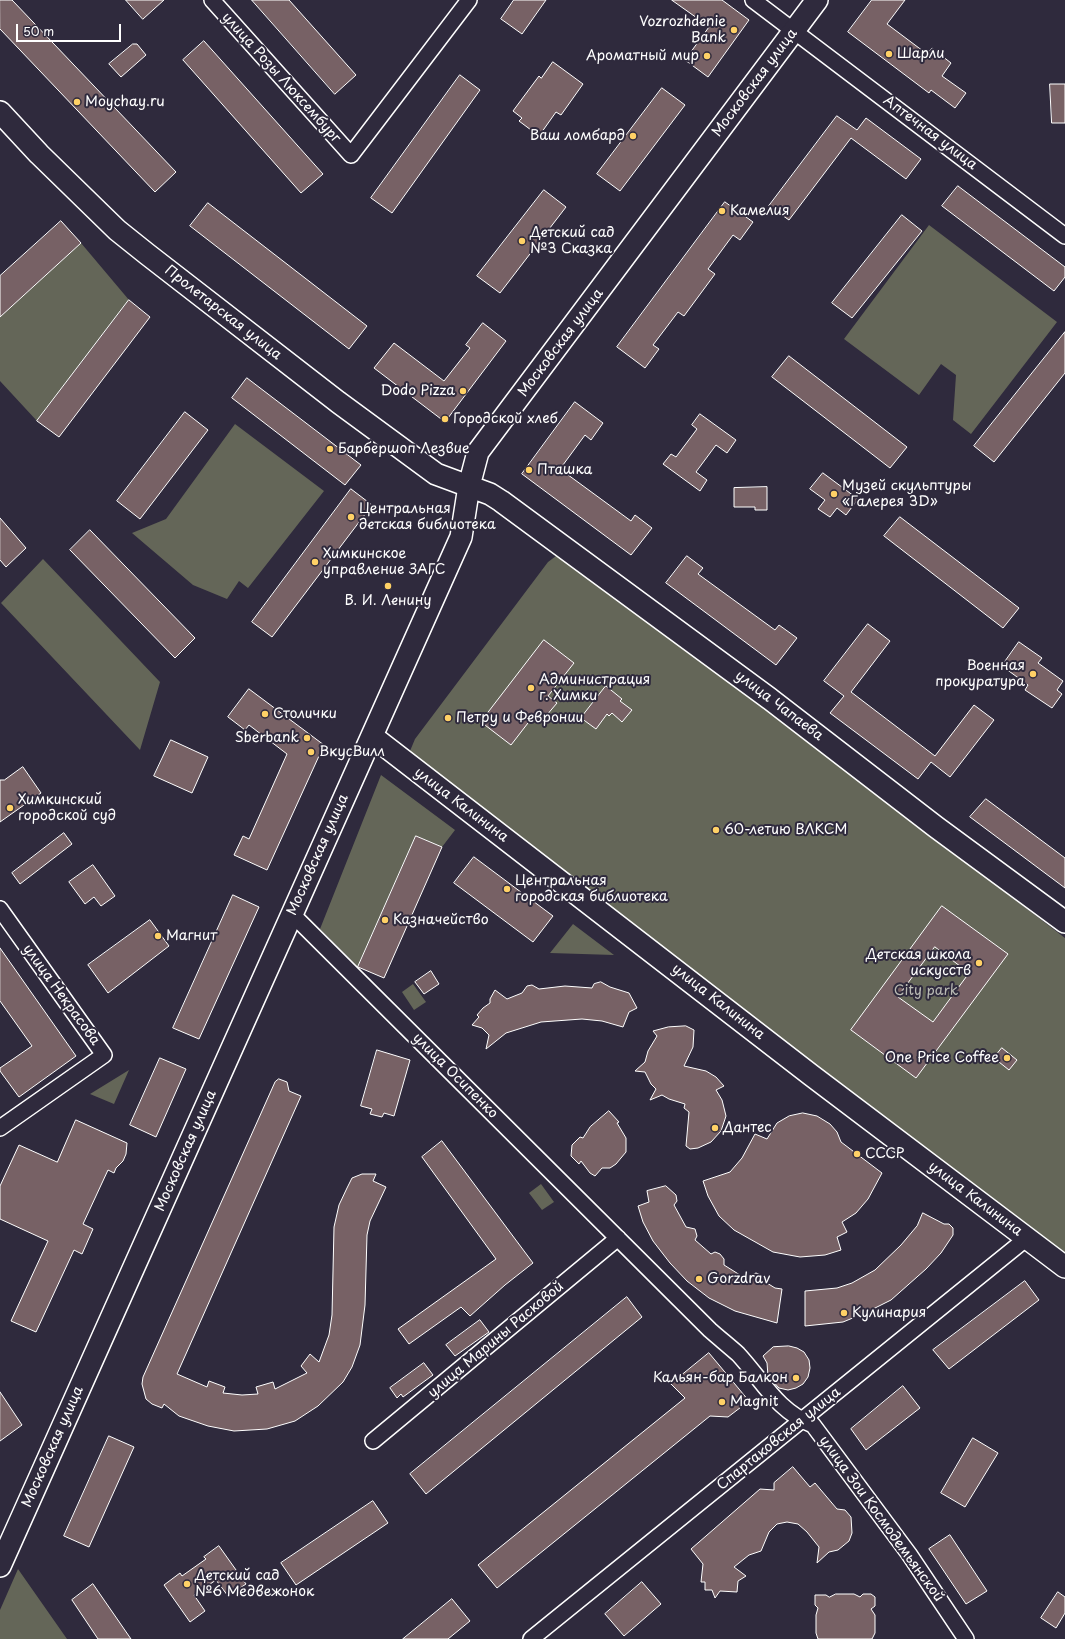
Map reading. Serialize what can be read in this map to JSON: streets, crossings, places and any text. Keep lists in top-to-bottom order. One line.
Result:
{"streets":{"street":["улица Розы Люксембург","Московская улица","Аптечная улица","Пролетарская улица","улица Чапаева","улица Калинина","улица Некрасова","улица Осипенко","улица Марины Расковой","Спартаковская улица","улица Зои Космодемьянской"]},"crossings":[["Московская улица","Аптечная улица"],["Московская улица","Пролетарская улица"],["Московская улица","улица Чапаева"],["Московская улица","улица Калинина"],["Московская улица","улица Осипенко"],["Пролетарская улица","улица Чапаева"],["улица Калинина","Спартаковская улица"],["улица Осипенко","улица Марины Расковой"],["улица Осипенко","улица Зои Космодемьянской"],["улица Марины Расковой","улица Зои Космодемьянской"],["Спартаковская улица","улица Зои Космодемьянской"]],"parks":["City park"],"places":["Vozrozhdenie Bank","Шарли","Ароматный мир","Moychay.ru","Ваш ломбард","Камелия","Детский сад №3 Сказка","Dodo Pizza","Городской хлеб","Барбершоп Лезвие","Пташка","Музей скульптуры «Галерея 3D»","Центральная детская библиотека","Химкинское управление ЗАГС","В. И. Ленину","Военная прокуратура","Администрация г. Химки","Столички","Петру и Февронии","Sberbank","ВкусВилл","Химкинский городской суд","60-летию ВЛКСМ","Центральная городская библиотека","Казначейство","Магнит","Детская школа искусств","One Price Coffee","Дантес","СССР","Gorzdrav","Кулинария","Кальян-бар Балкон","Magnit","Детский сад №6 Медвежонок"],"scale_bar":"50 m"}
